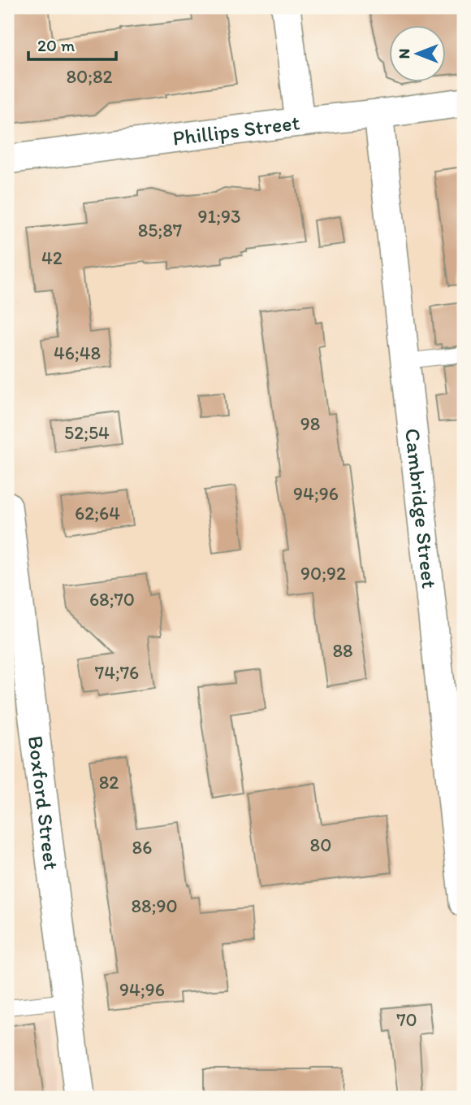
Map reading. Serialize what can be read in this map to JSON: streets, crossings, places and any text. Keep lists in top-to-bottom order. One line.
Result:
{"streets":{"street":["Phillips Street","Cambridge Street","Boxford Street"]},"crossings":[["Phillips Street","Cambridge Street"]],"house_numbers":["80;82","91;93","85;87","42","46;48","98","52;54","94;96","62;64","90;92","68;70","88","74;76","82","80","86","88;90","94;96","70"],"scale_bar":"20 m","north":"left"}
